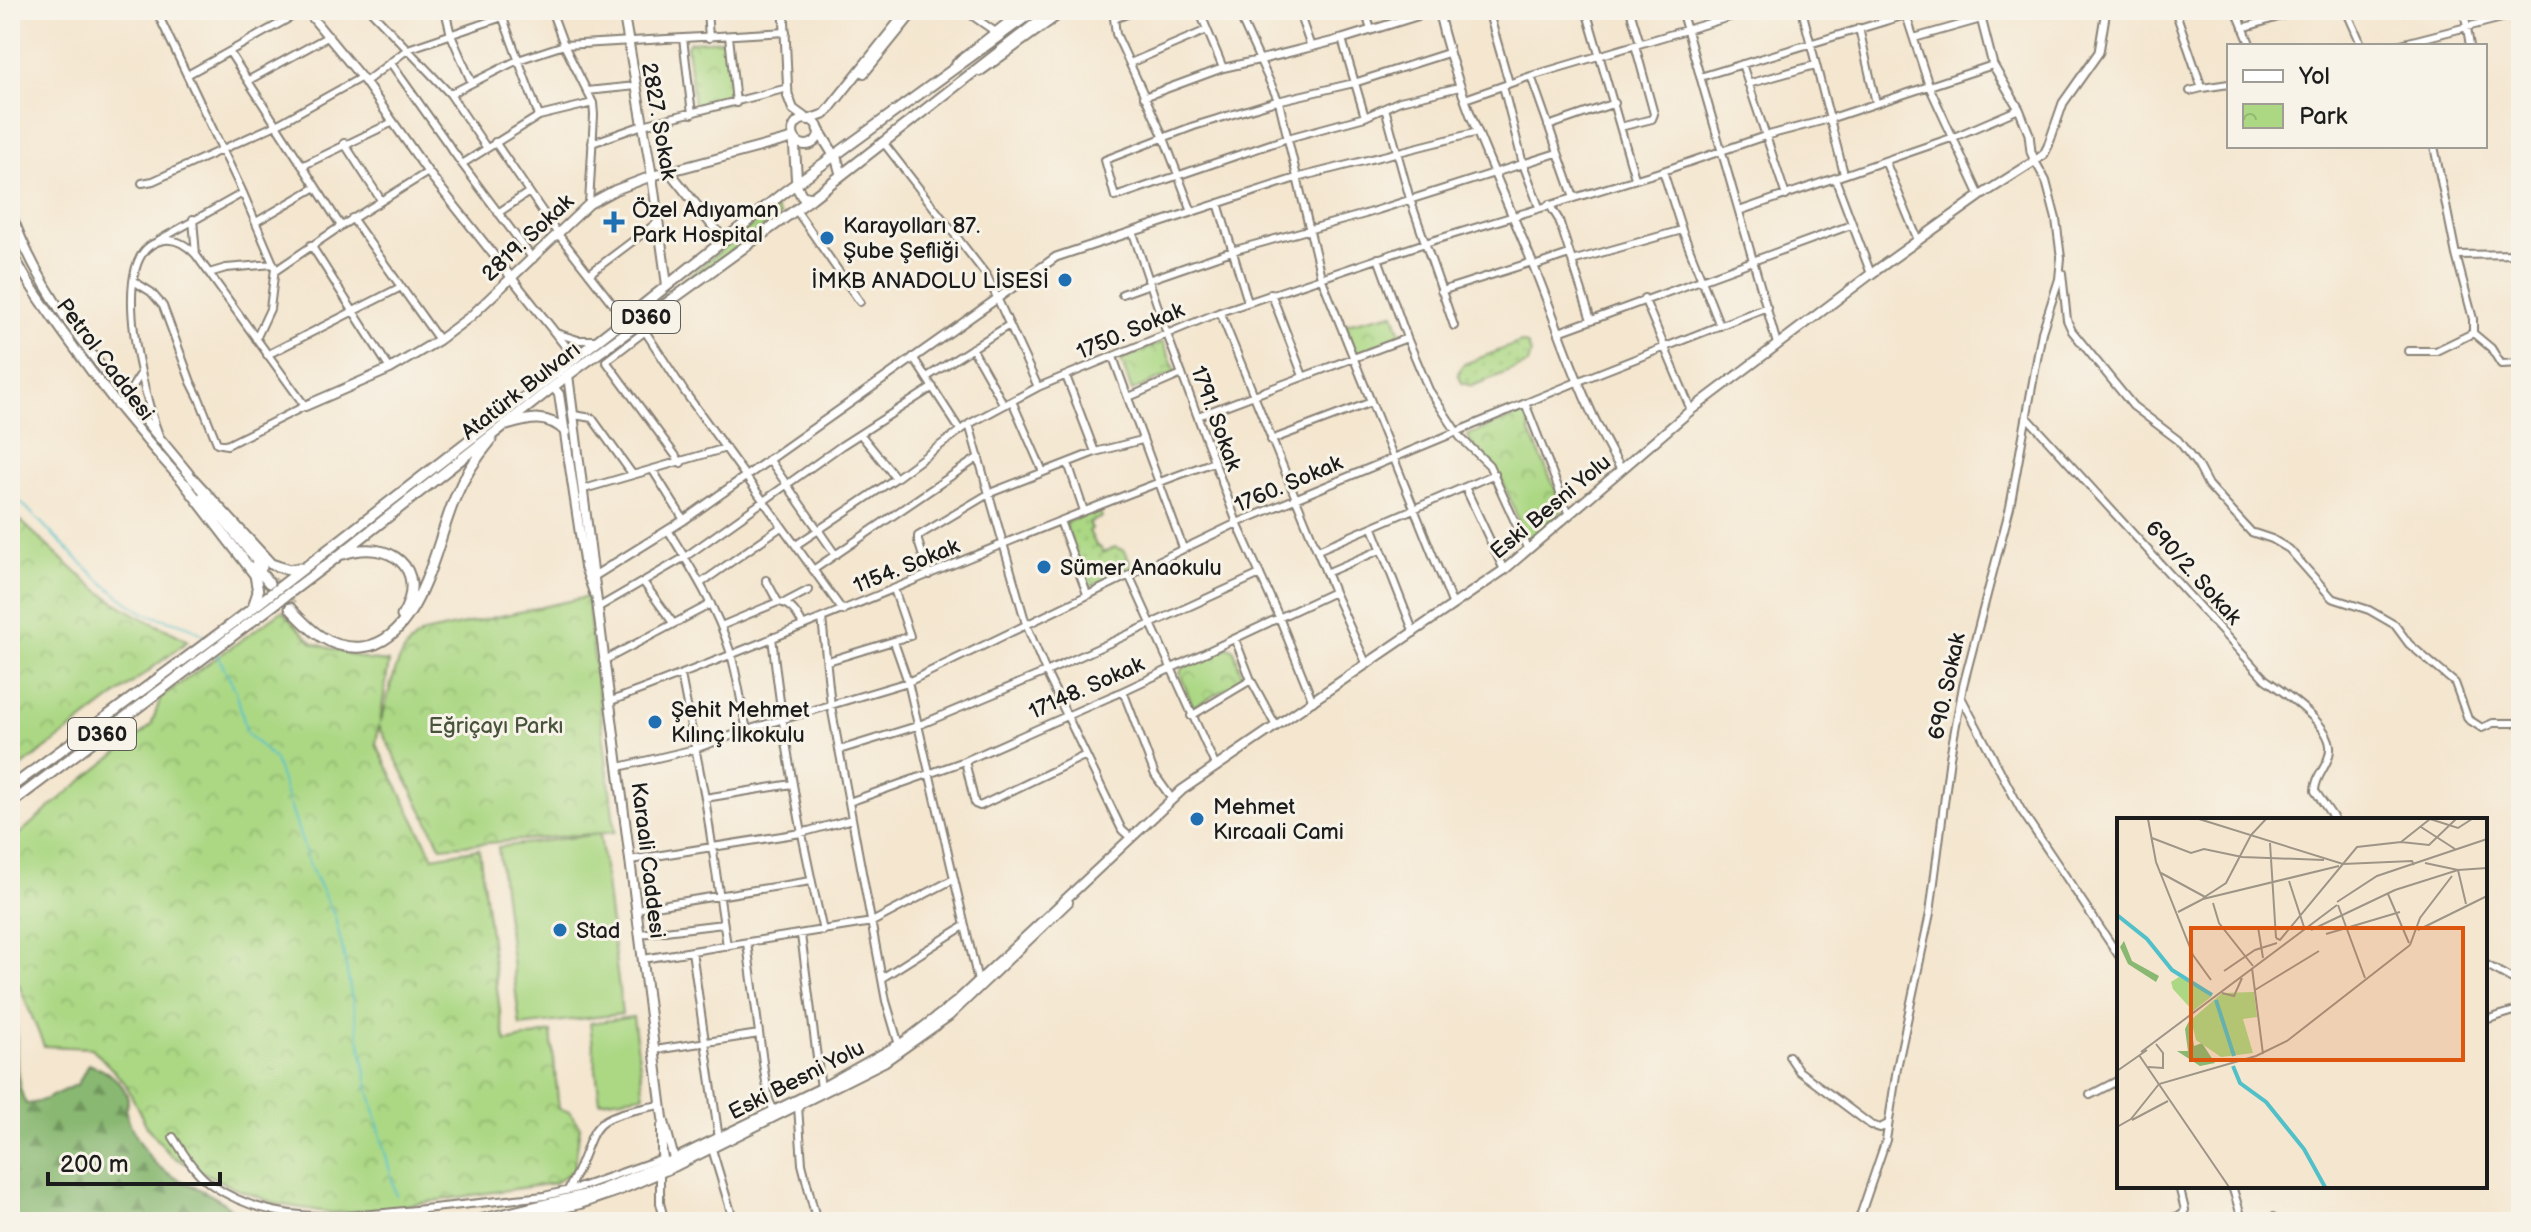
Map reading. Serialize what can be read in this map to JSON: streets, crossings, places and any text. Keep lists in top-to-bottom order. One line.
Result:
{"streets":{"highway":["D360","Atatürk Bulvarı"],"main road":["2827. Sokak","2819. Sokak","Petrol Caddesi","Eski Besni Yolu","Karaali Caddesi"],"street":["1750. Sokak","1791. Sokak","1760. Sokak","1154. Sokak","690/2. Sokak","690. Sokak","17148. Sokak"]},"crossings":[["2827. Sokak","2819. Sokak"],["2827. Sokak","Atatürk Bulvarı"],["D360","Atatürk Bulvarı"],["1750. Sokak","1791. Sokak"],["Atatürk Bulvarı","Karaali Caddesi"],["1791. Sokak","1760. Sokak"],["1791. Sokak","Eski Besni Yolu"],["1791. Sokak","1154. Sokak"],["1791. Sokak","17148. Sokak"],["1760. Sokak","Karaali Caddesi"],["Eski Besni Yolu","690. Sokak"],["Eski Besni Yolu","Karaali Caddesi"],["1154. Sokak","Karaali Caddesi"],["690/2. Sokak","690. Sokak"]],"parks":["Eğriçayı Parkı"],"places":{"health":["Özel Adıyaman Park Hospital"],"other":["Karayolları 87. Şube Şefliği","İMKB ANADOLU LİSESİ","Sümer Anaokulu","Şehit Mehmet Kılınç İlkokulu","Mehmet Kırcaali Cami","Stad"]},"legend":["Yol","Park"],"scale_bar":"200 m"}
